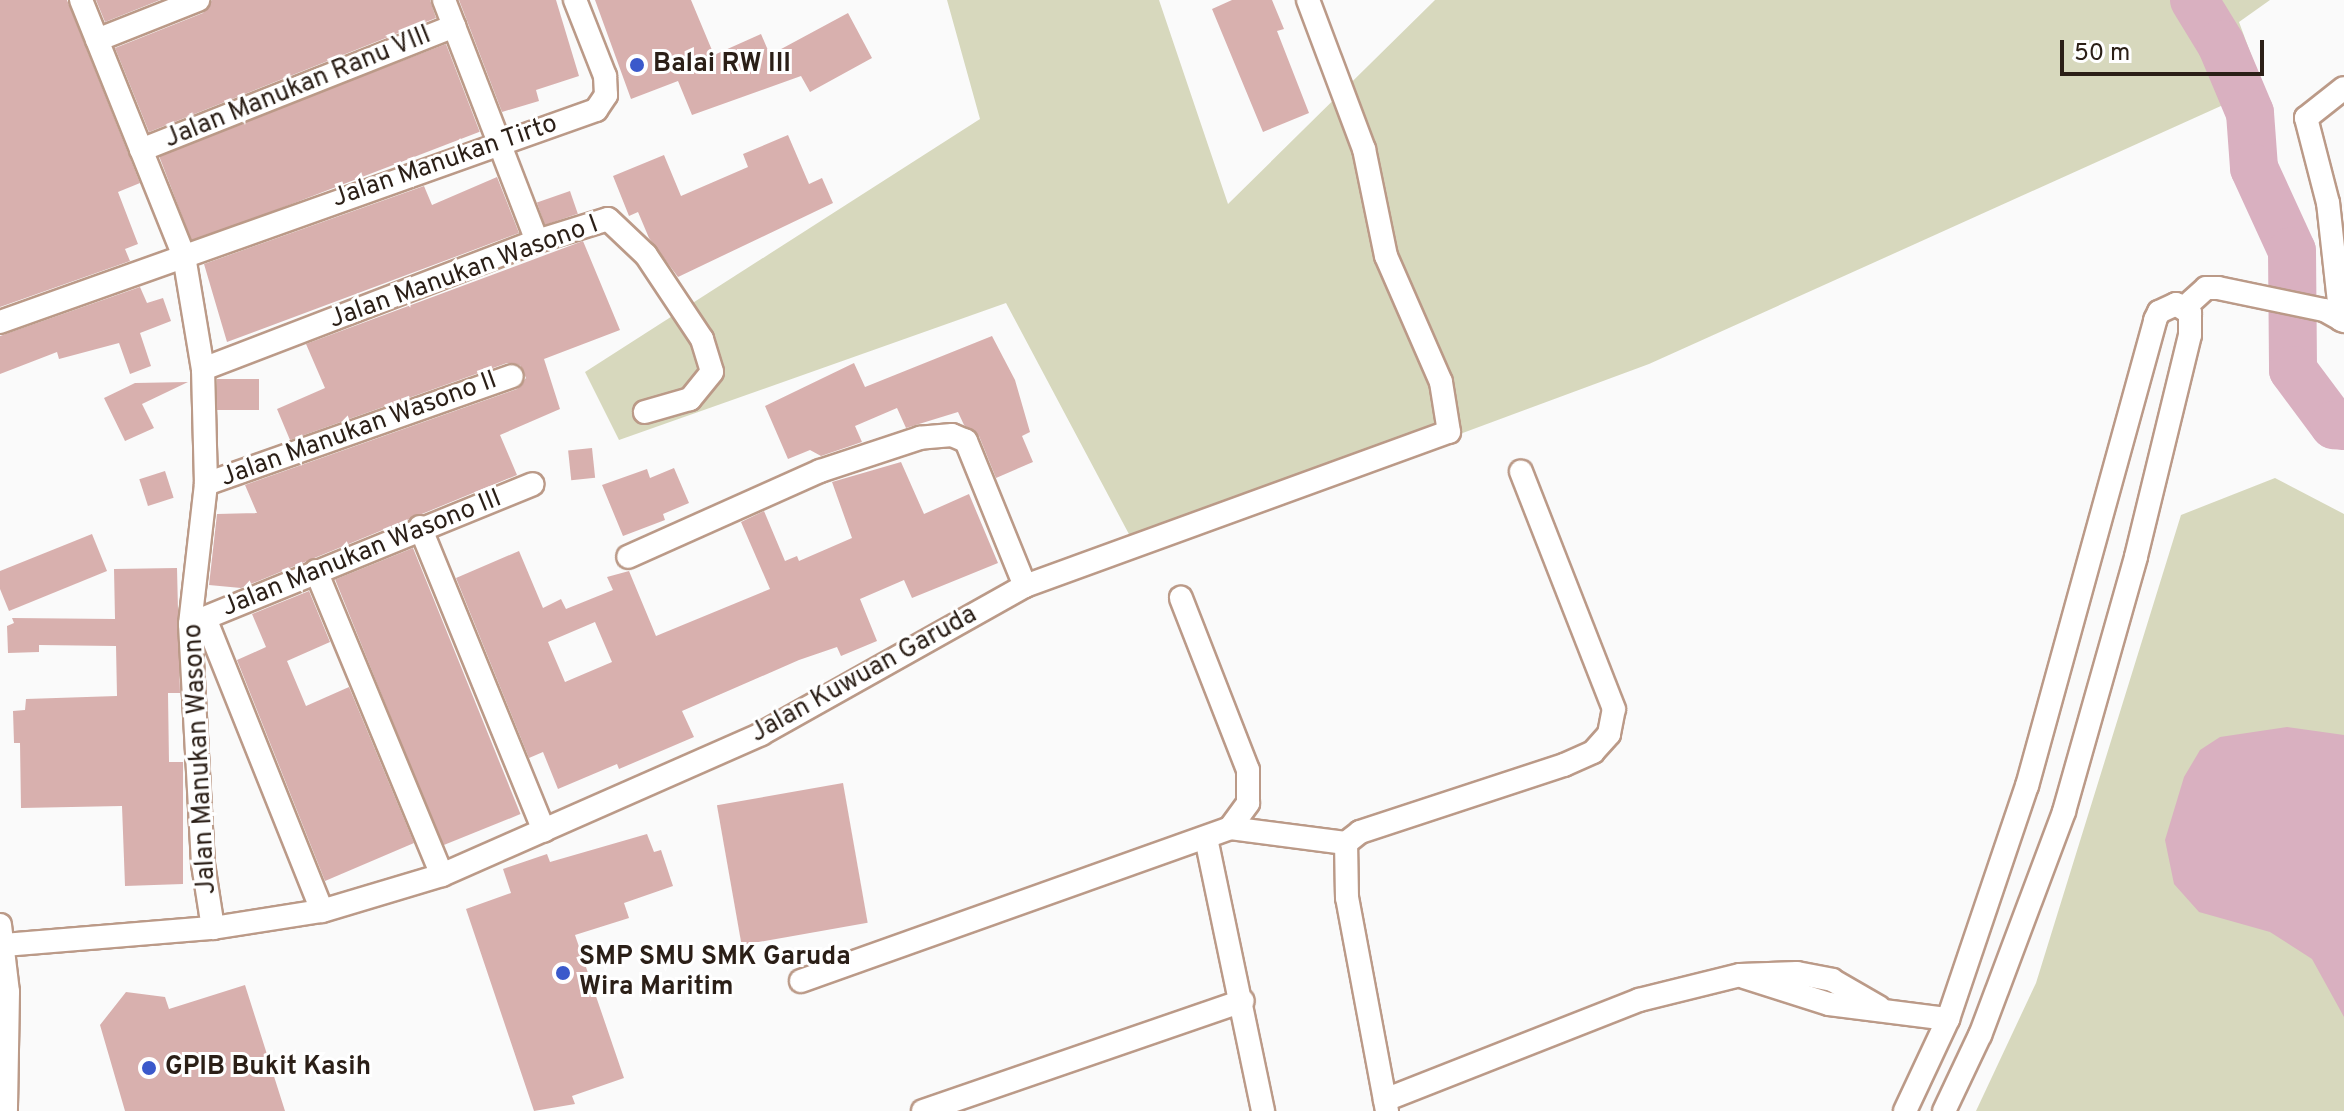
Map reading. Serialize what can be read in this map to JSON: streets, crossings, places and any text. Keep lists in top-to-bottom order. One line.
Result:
{"streets":{"street":["Jalan Manukan Ranu VIII","Jalan Manukan Tirto","Jalan Manukan Wasono I","Jalan Manukan Wasono II","Jalan Manukan Wasono III","Jalan Kuwuan Garuda","Jalan Manukan Wasono"]},"crossings":[["Jalan Manukan Ranu VIII","Jalan Manukan Wasono"],["Jalan Manukan Tirto","Jalan Manukan Wasono"],["Jalan Manukan Wasono I","Jalan Manukan Wasono"],["Jalan Manukan Wasono II","Jalan Manukan Wasono"],["Jalan Manukan Wasono III","Jalan Manukan Wasono"],["Jalan Kuwuan Garuda","Jalan Manukan Wasono"]],"places":["Balai RW III","SMP SMU SMK Garuda Wira Maritim","GPIB Bukit Kasih"],"scale_bar":"50 m"}
